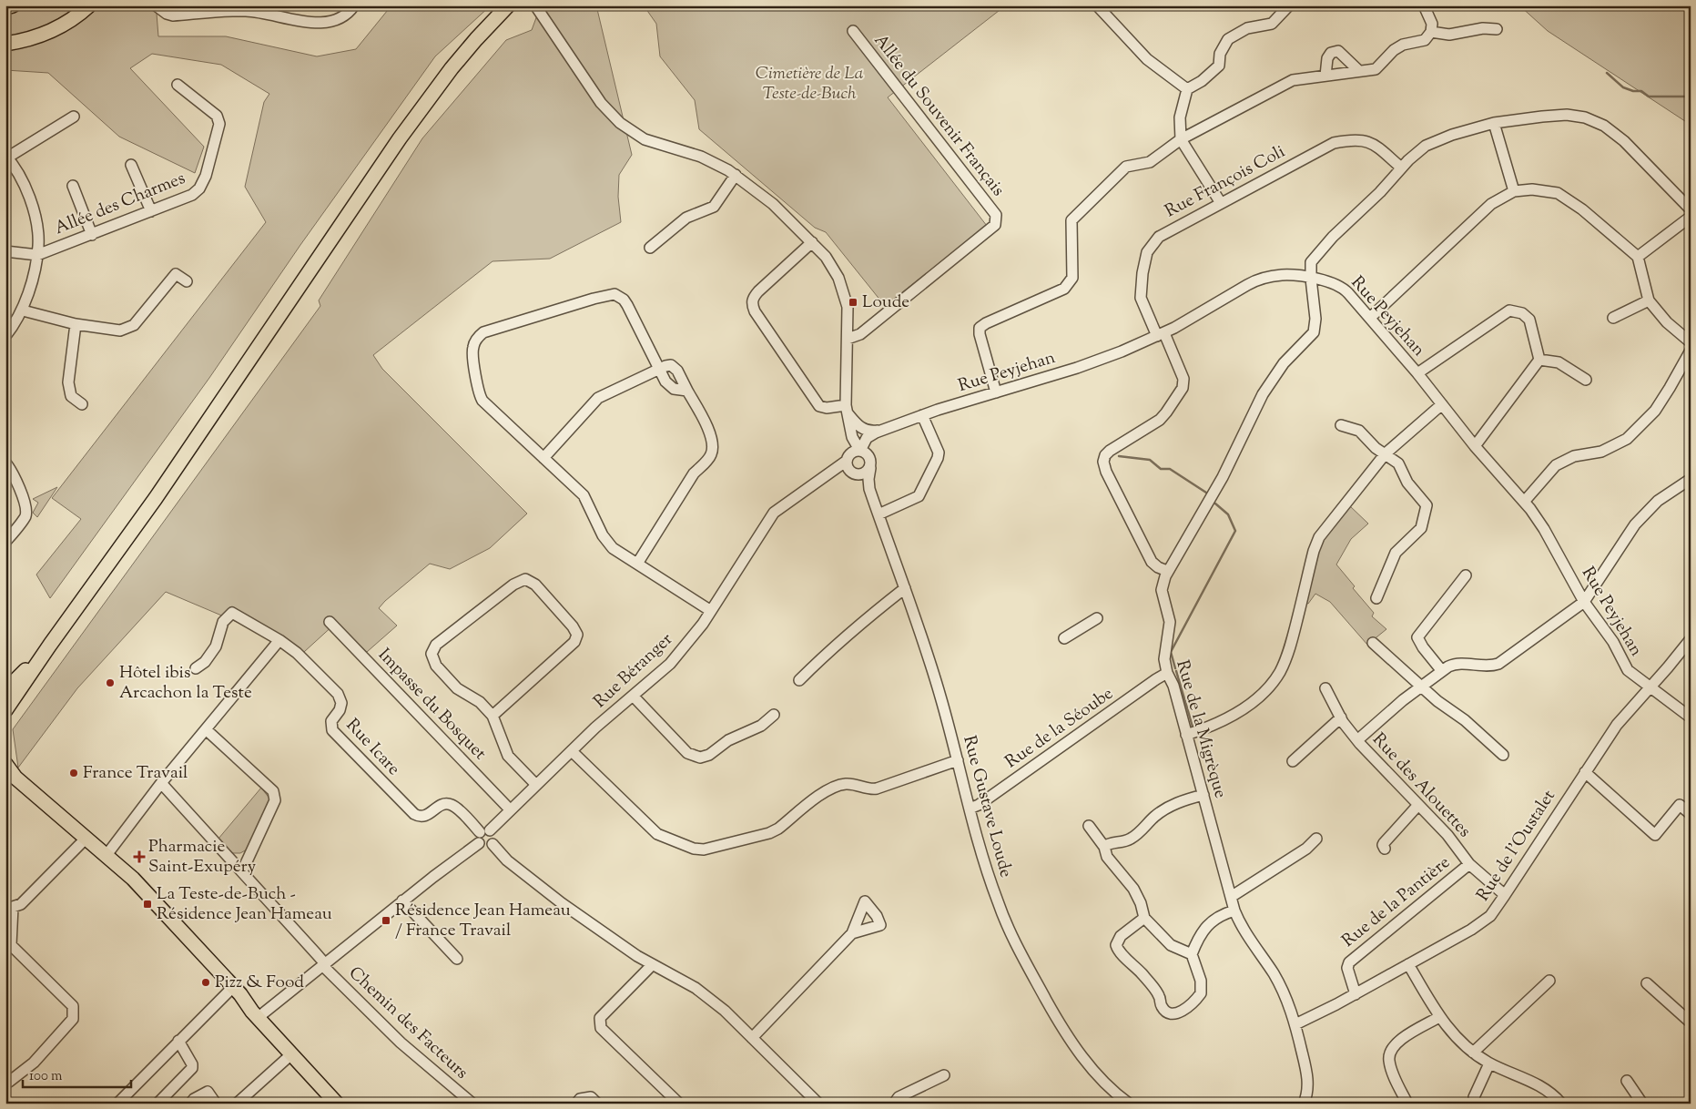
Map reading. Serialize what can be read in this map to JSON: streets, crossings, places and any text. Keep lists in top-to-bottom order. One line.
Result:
{"streets":{"street":["Allée du Souvenir Français","Rue François Coli","Allée des Charmes","Rue Peyjehan","Rue Béranger","Impasse du Bosquet","Rue de la Séoube","Rue de la Migrèque","Rue Icare","Rue des Alouettes","Rue Gustave Loude","Rue de l'Oustalet","Rue de la Pantière","Chemin des Facteurs"]},"crossings":[["Rue François Coli","Rue Peyjehan"],["Rue François Coli","Rue de la Migrèque"],["Rue Peyjehan","Rue Béranger"],["Rue Peyjehan","Rue de la Migrèque"],["Rue Peyjehan","Rue Gustave Loude"],["Rue Peyjehan","Rue de l'Oustalet"],["Rue Béranger","Impasse du Bosquet"],["Rue Béranger","Rue Icare"],["Rue Béranger","Rue Gustave Loude"],["Rue de la Séoube","Rue de la Migrèque"],["Rue de la Séoube","Rue Gustave Loude"],["Rue de la Migrèque","Rue de l'Oustalet"],["Rue des Alouettes","Rue de l'Oustalet"],["Rue des Alouettes","Rue de la Pantière"],["Rue de l'Oustalet","Rue de la Pantière"]],"parks":["Cimetière de La Teste-de-Buch"],"places":{"transit":["Loude","La Teste-de-Buch - Résidence Jean Hameau","Résidence Jean Hameau / France Travail"],"other":["Hôtel ibis Arcachon la Teste","France Travail","Pizz & Food"],"health":["Pharmacie Saint-Exupéry"]},"scale_bar":"100 m"}
